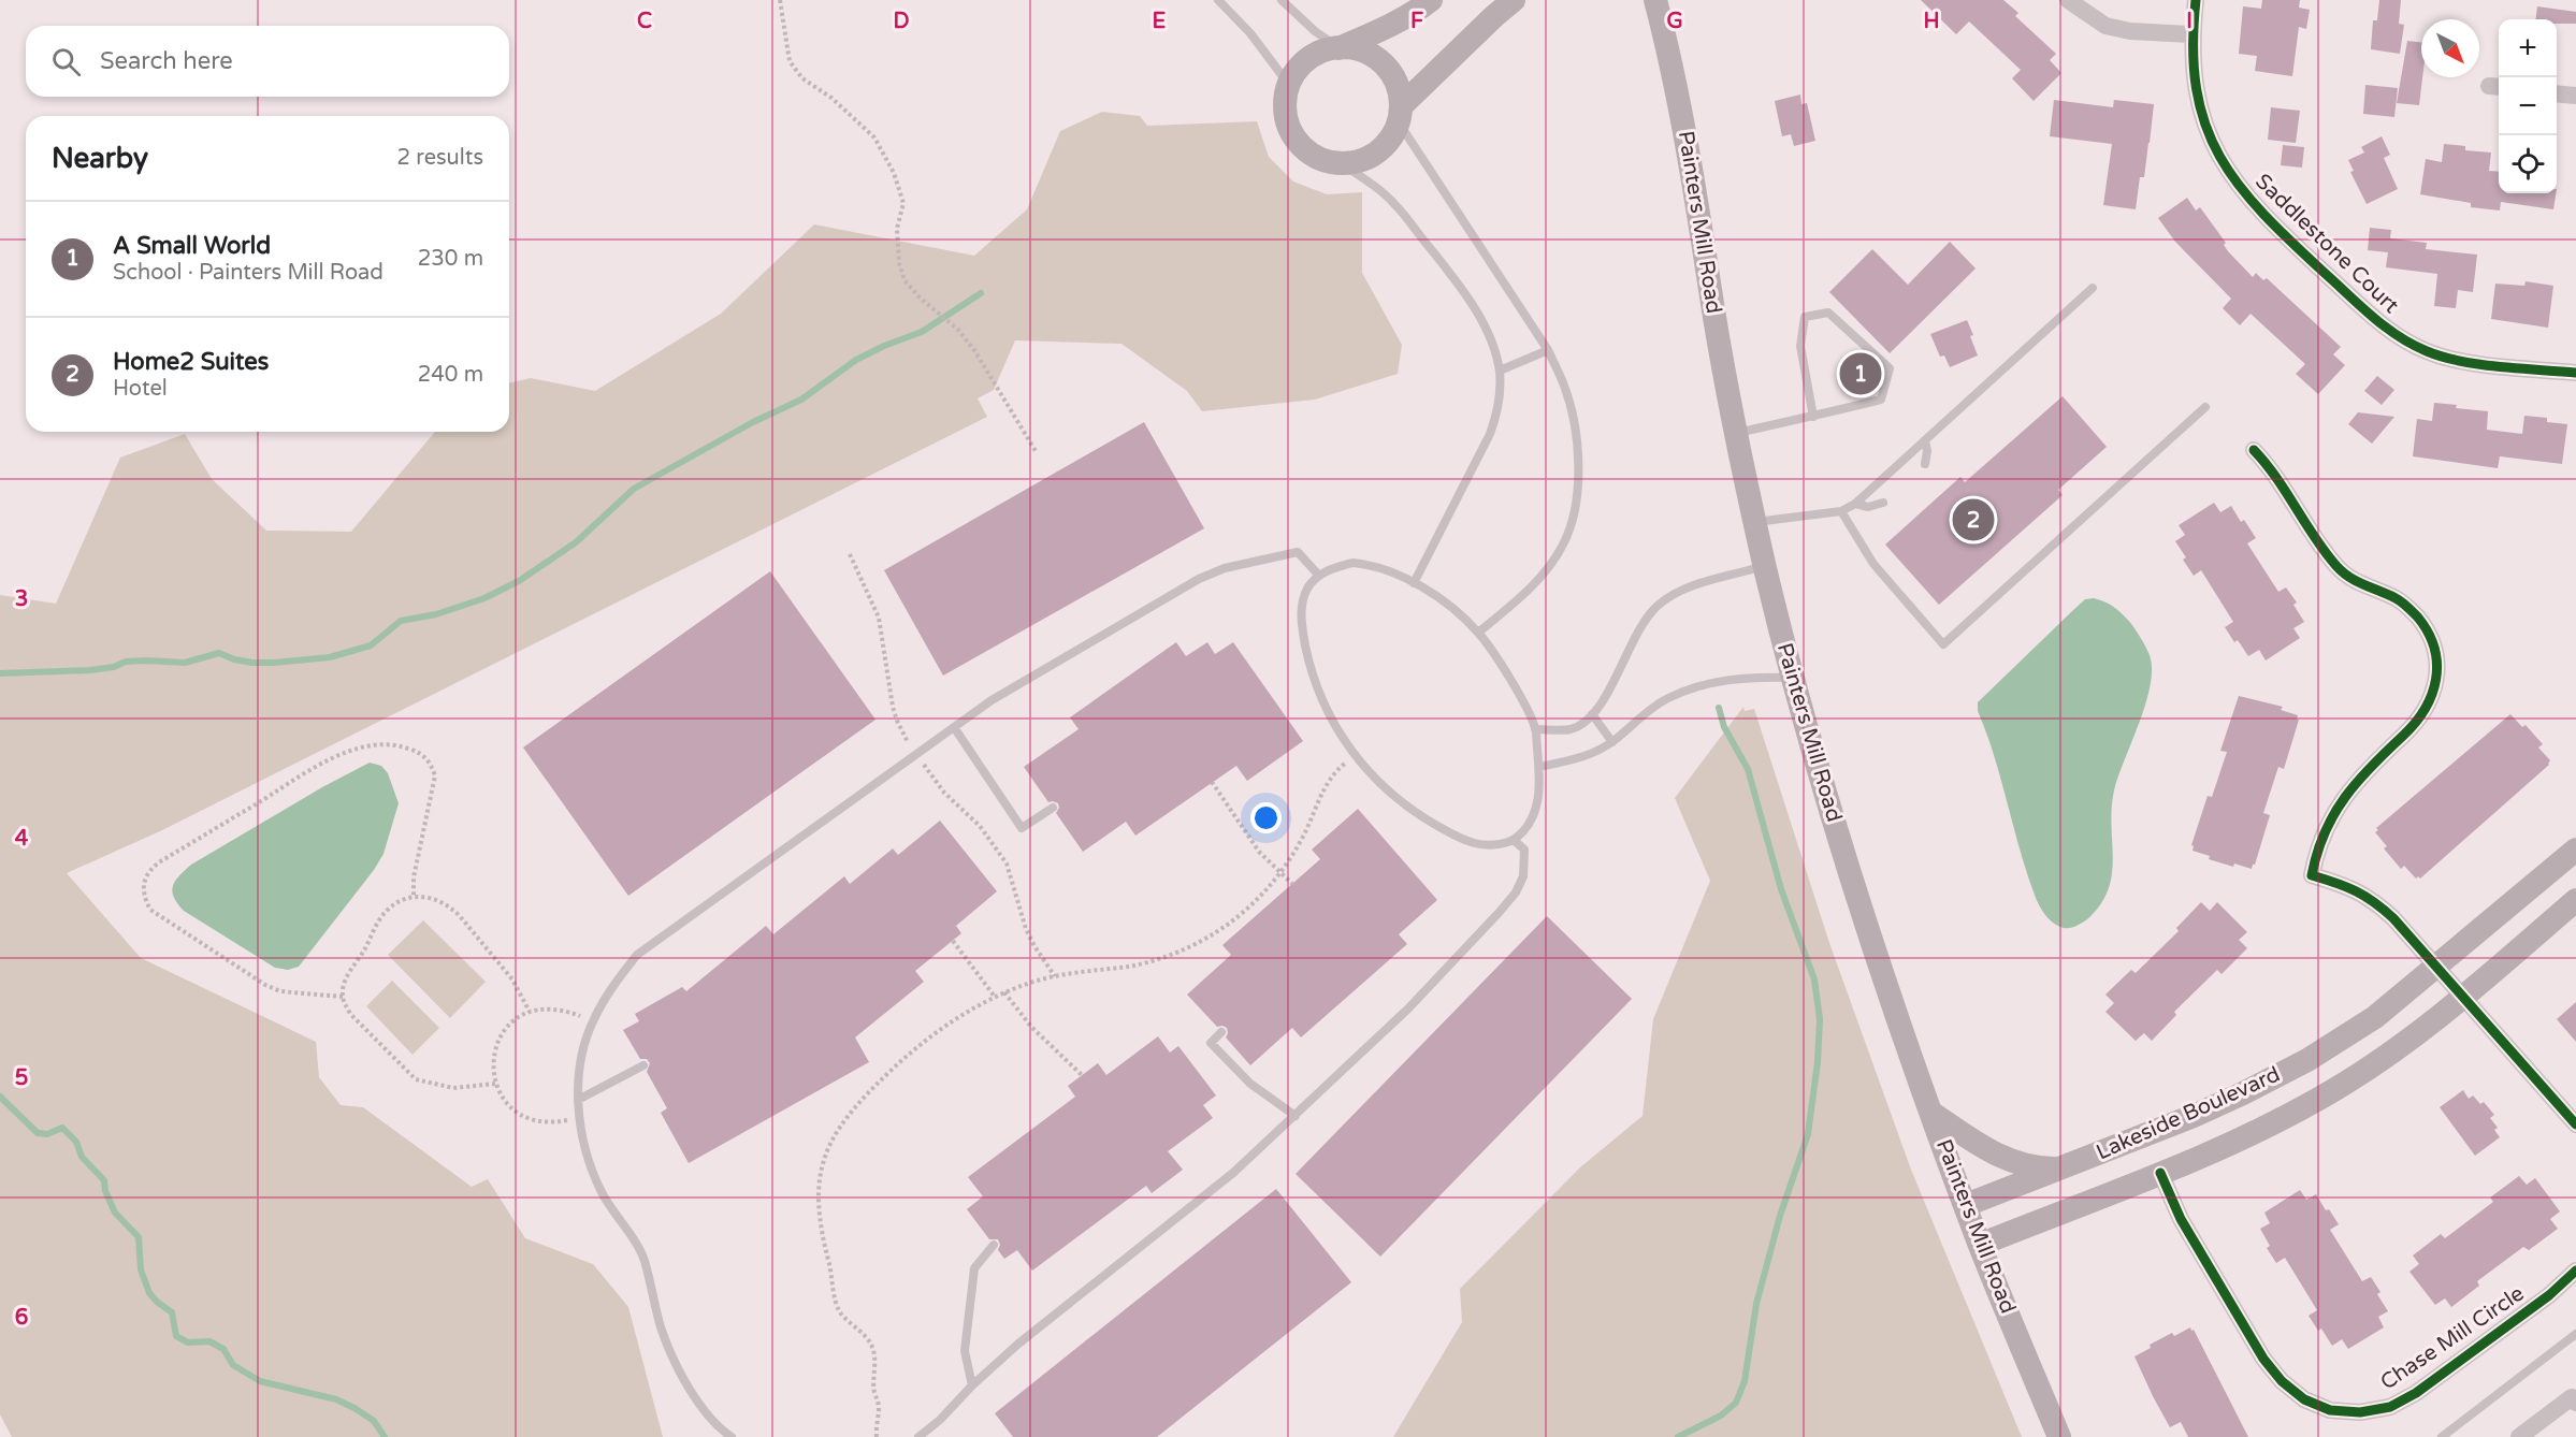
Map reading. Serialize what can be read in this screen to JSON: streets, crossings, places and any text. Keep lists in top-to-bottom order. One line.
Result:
{"streets":{"main road":["Painters Mill Road","Lakeside Boulevard"],"street":["Saddlestone Court","Chase Mill Circle"]},"crossings":[["Painters Mill Road","Lakeside Boulevard"],["Lakeside Boulevard","Chase Mill Circle"]],"north":"bottom right","page":{"map_buttons":["+","−"],"search":"Search here","heading":["Nearby","2 results"],"list":[{"mark":"1","name":"A Small World","note":"School · Painters Mill Road","value":"230 m"},{"mark":"2","name":"Home2 Suites","note":"Hotel","value":"240 m"}],"pins":["1","2"]},"grid":{"columns":["C","D","E","F","G","H","I"],"rows":["3","4","5","6"]}}
